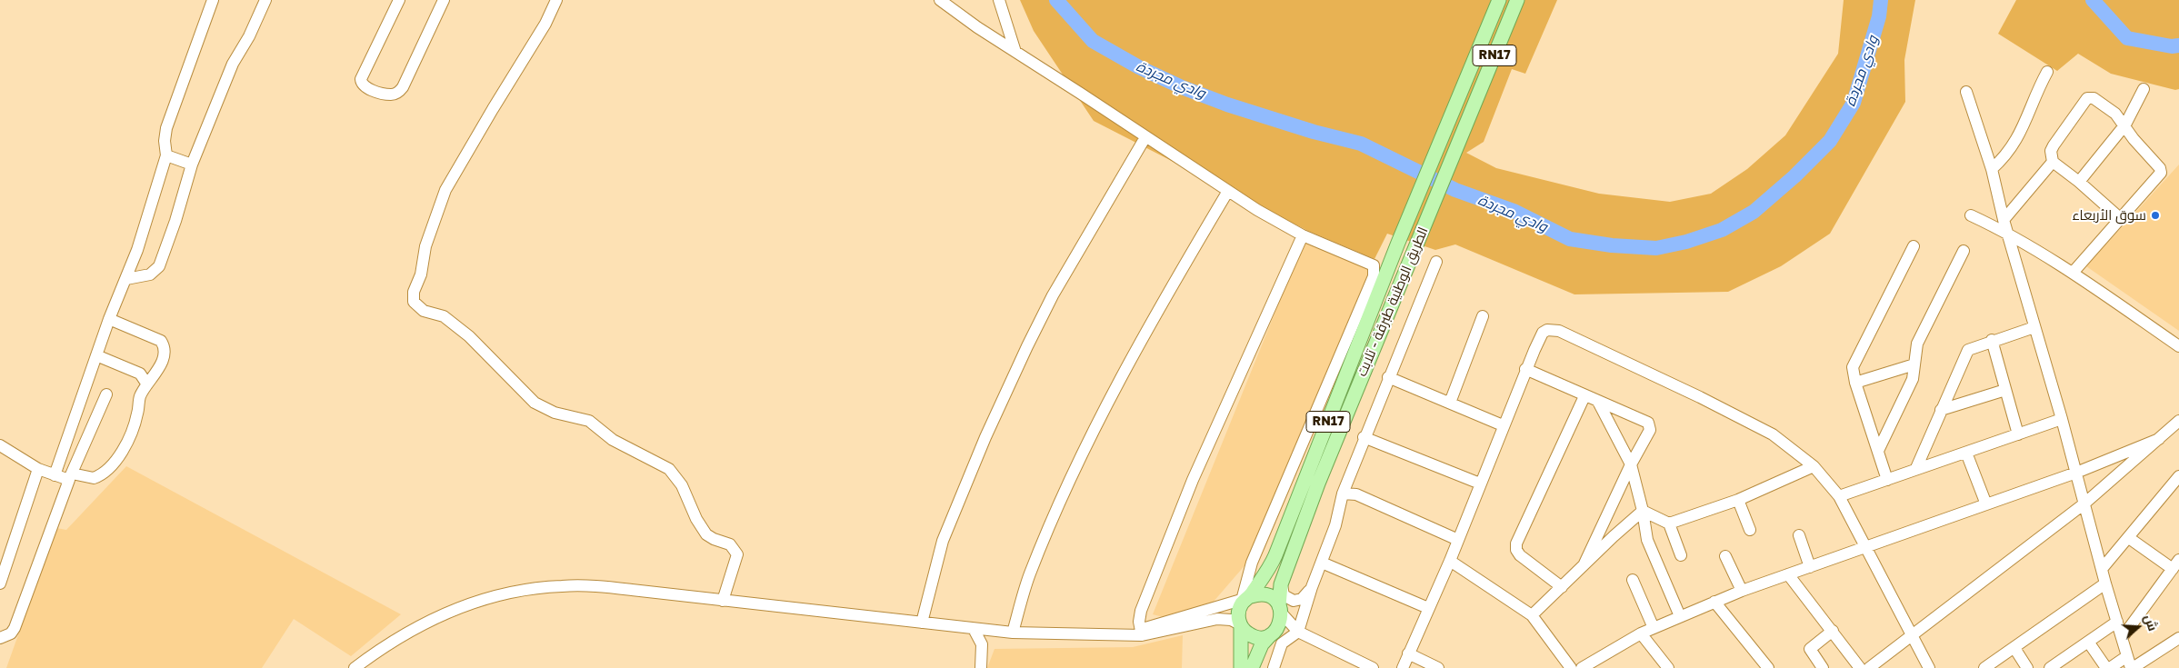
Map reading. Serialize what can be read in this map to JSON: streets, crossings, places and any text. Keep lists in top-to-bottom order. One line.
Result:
{"streets":{"main road":["RN17","الطريق الوطنية طبرقة - تلابت"]},"crossings":[["RN17","الطريق الوطنية طبرقة - تلابت"]],"water":["وادي مجردة"],"places":["سوق الأربعاء"],"north":"right"}
